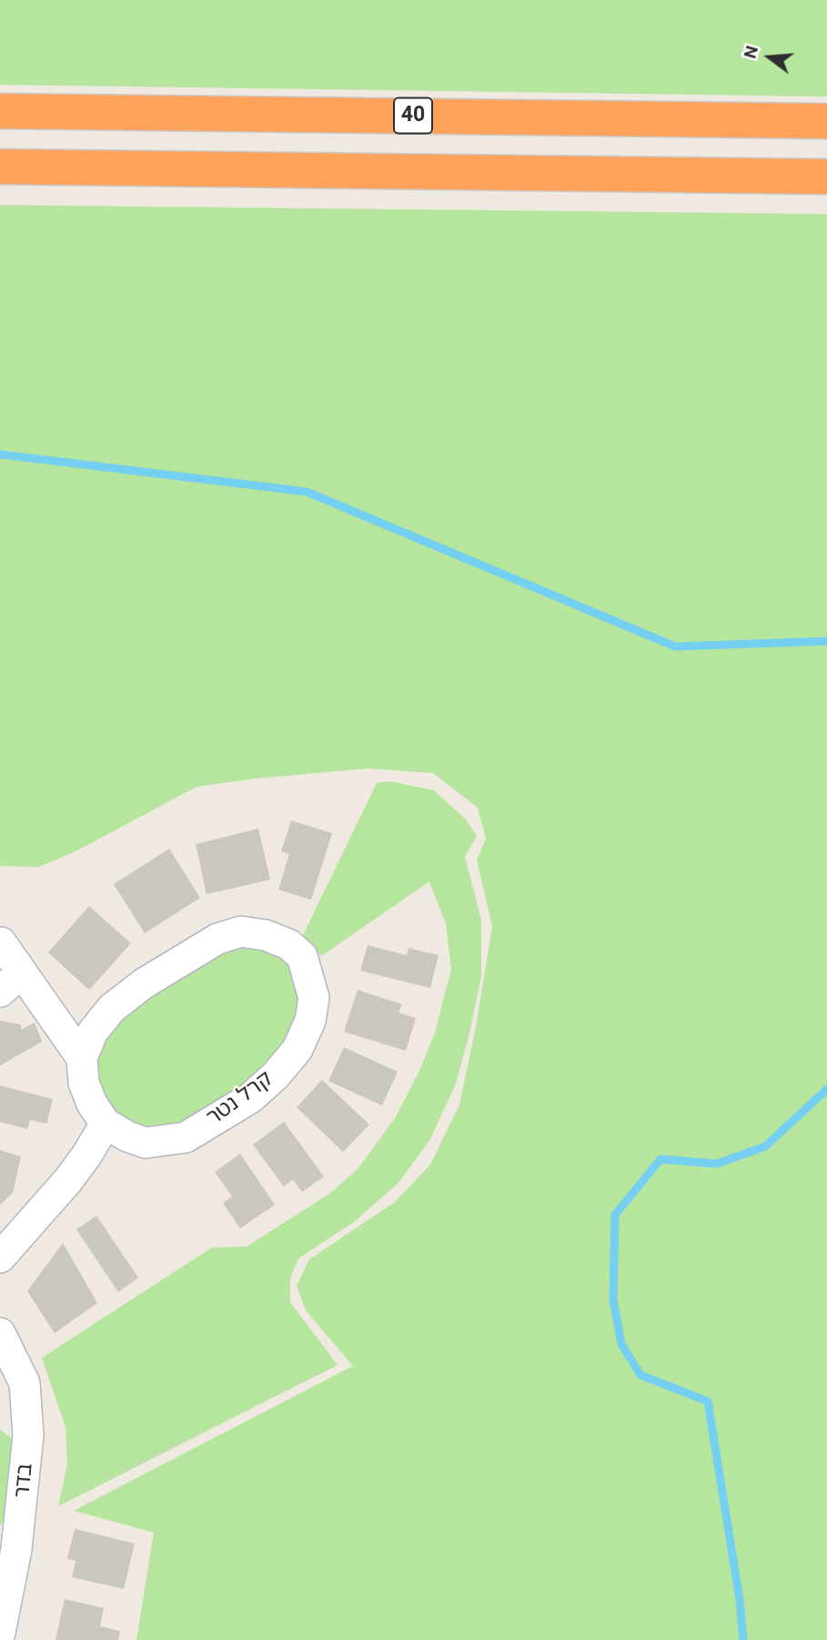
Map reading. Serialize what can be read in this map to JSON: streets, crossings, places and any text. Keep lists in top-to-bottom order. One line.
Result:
{"streets":{"highway":["40"],"street":["קרל נטר","בדר"]},"north":"left"}
